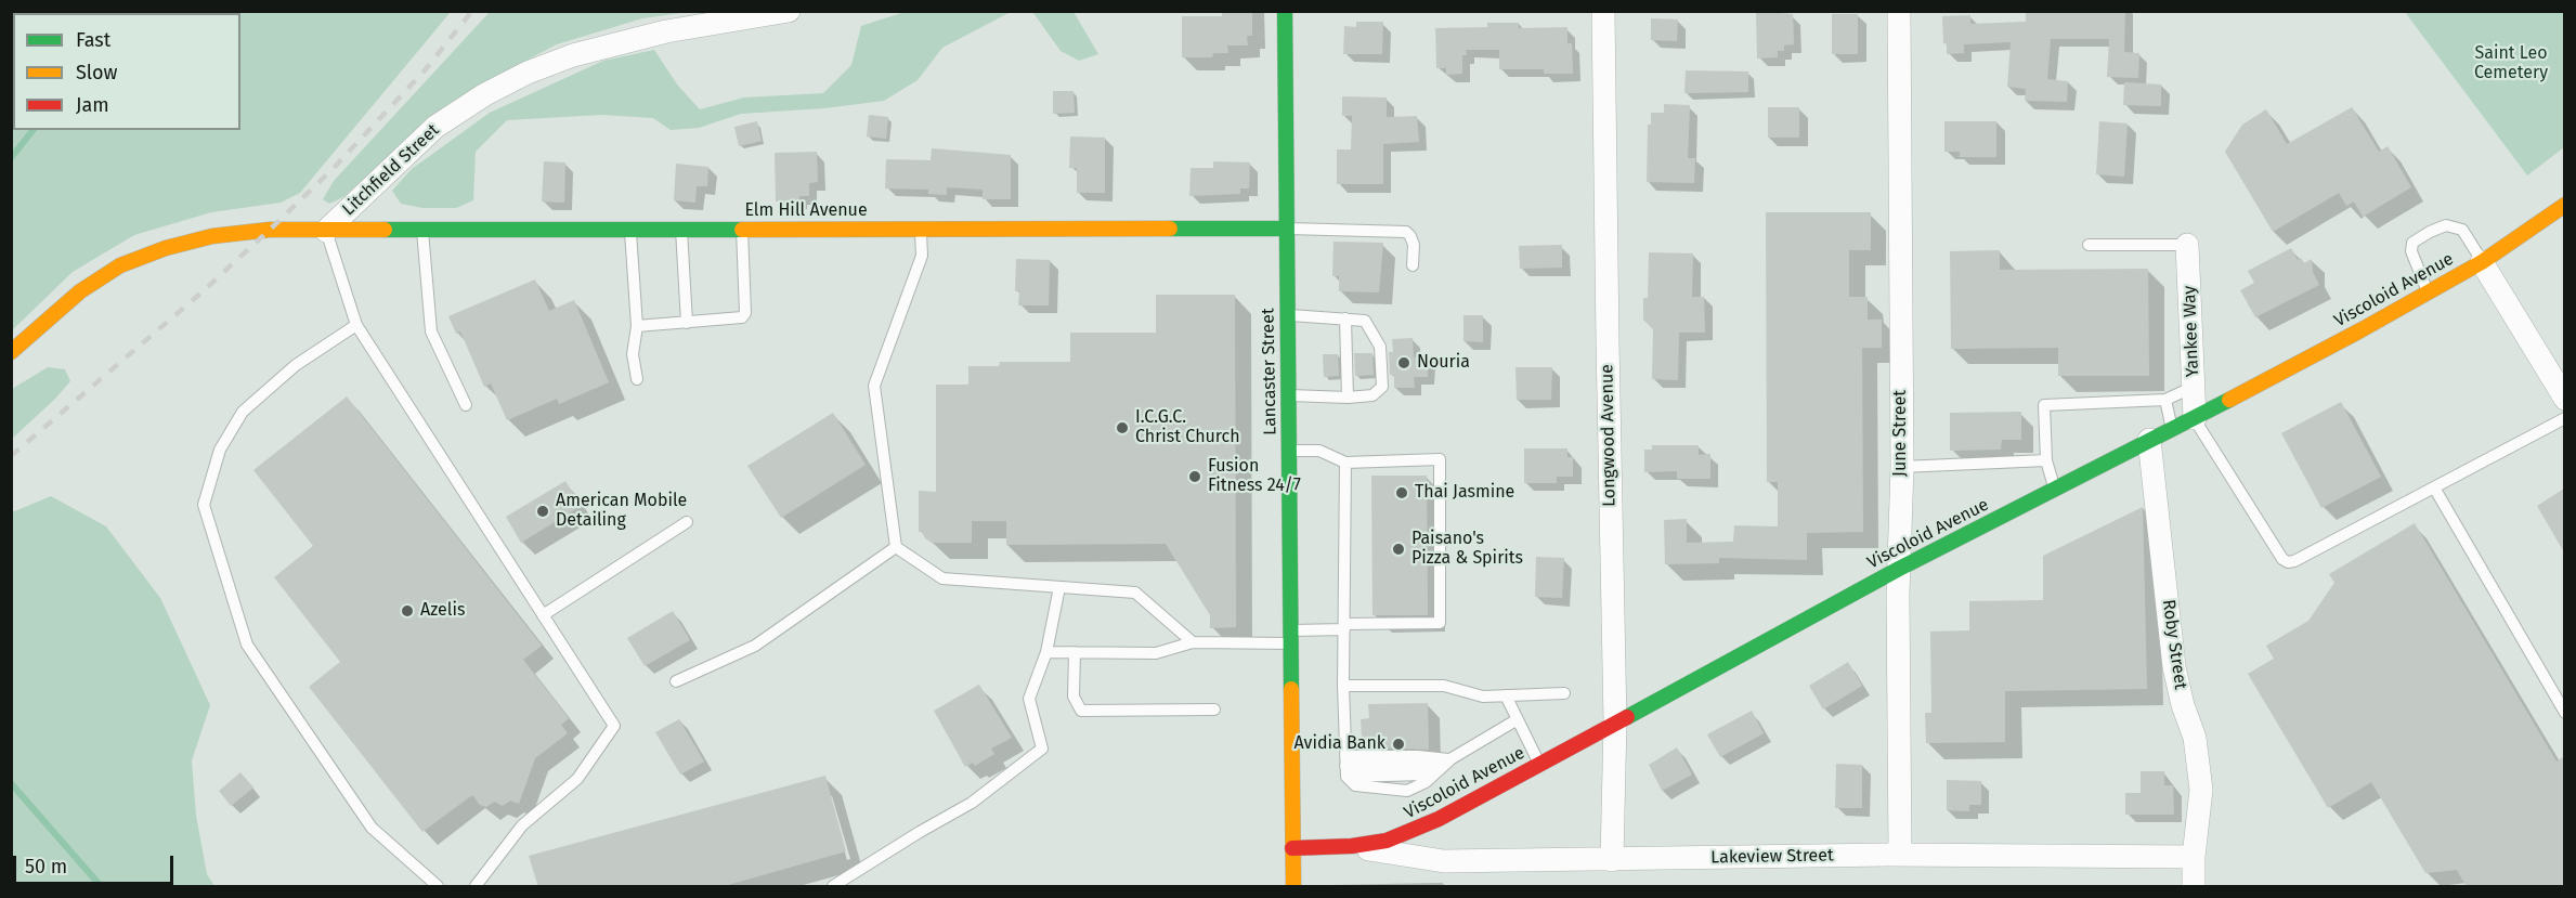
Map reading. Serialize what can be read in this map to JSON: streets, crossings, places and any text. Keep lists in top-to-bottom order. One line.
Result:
{"streets":{"main road":["Litchfield Street","Elm Hill Avenue","Viscoloid Avenue","Lancaster Street"],"street":["Yankee Way","June Street","Longwood Avenue","Roby Street","Lakeview Street"]},"crossings":[["Litchfield Street","Elm Hill Avenue"],["Elm Hill Avenue","Lancaster Street"],["Viscoloid Avenue","Yankee Way"],["Viscoloid Avenue","Lancaster Street"],["Viscoloid Avenue","June Street"],["Viscoloid Avenue","Longwood Avenue"],["Viscoloid Avenue","Roby Street"],["Viscoloid Avenue","Lakeview Street"],["June Street","Lakeview Street"],["Longwood Avenue","Lakeview Street"],["Roby Street","Lakeview Street"]],"parks":["Saint Leo Cemetery"],"places":["Nouria","I.C.G.C. Christ Church","Fusion Fitness 24/7","Thai Jasmine","American Mobile Detailing","Paisano's Pizza & Spirits","Azelis","Avidia Bank"],"legend":["Fast","Slow","Jam"],"scale_bar":"50 m"}
